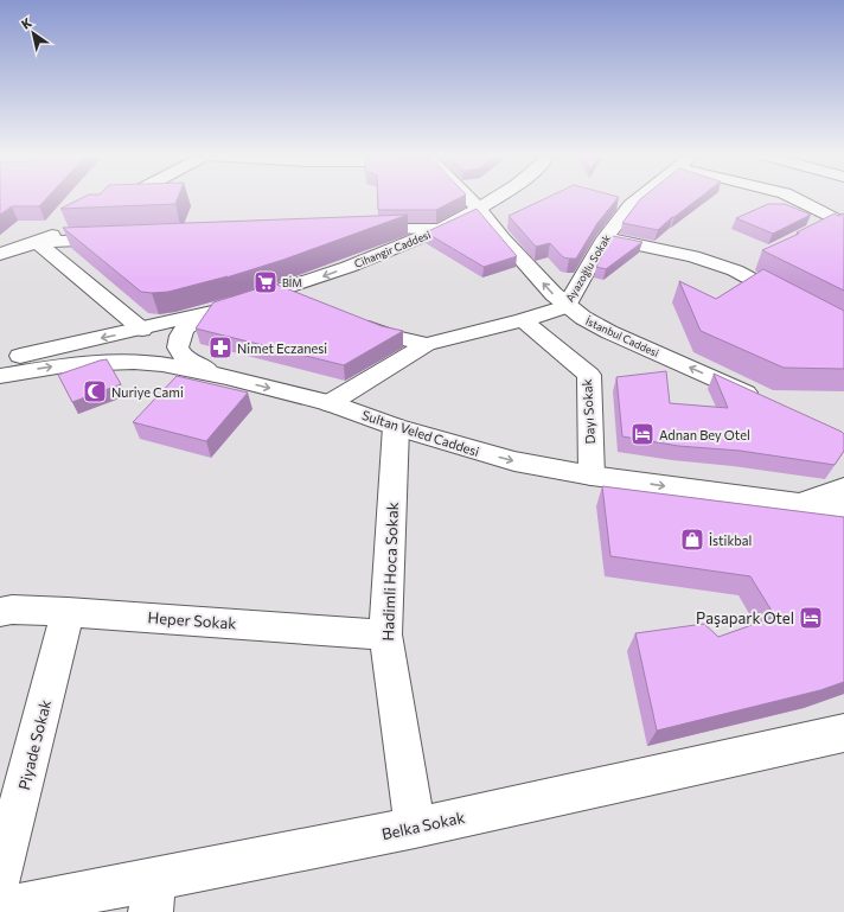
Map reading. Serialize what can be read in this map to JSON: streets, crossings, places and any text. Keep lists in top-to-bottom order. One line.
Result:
{"streets":{"street":["Cihangir Caddesi","Ayazoğlu Sokak","İstanbul Caddesi","Dayı Sokak","Sultan Veled Caddesi","Hadimli Hoca Sokak","Heper Sokak","Piyade Sokak","Belka Sokak"]},"crossings":[["Cihangir Caddesi","İstanbul Caddesi"],["Ayazoğlu Sokak","İstanbul Caddesi"],["Dayı Sokak","Sultan Veled Caddesi"],["Sultan Veled Caddesi","Hadimli Hoca Sokak"],["Hadimli Hoca Sokak","Heper Sokak"],["Hadimli Hoca Sokak","Belka Sokak"],["Heper Sokak","Piyade Sokak"]],"places":{"supermarket":["BİM"],"pharmacy":["Nimet Eczanesi"],"mosque":["Nuriye Cami"],"hotel":["Adnan Bey Otel","Paşapark Otel"],"shop":["İstikbal"]},"north":"top left"}
